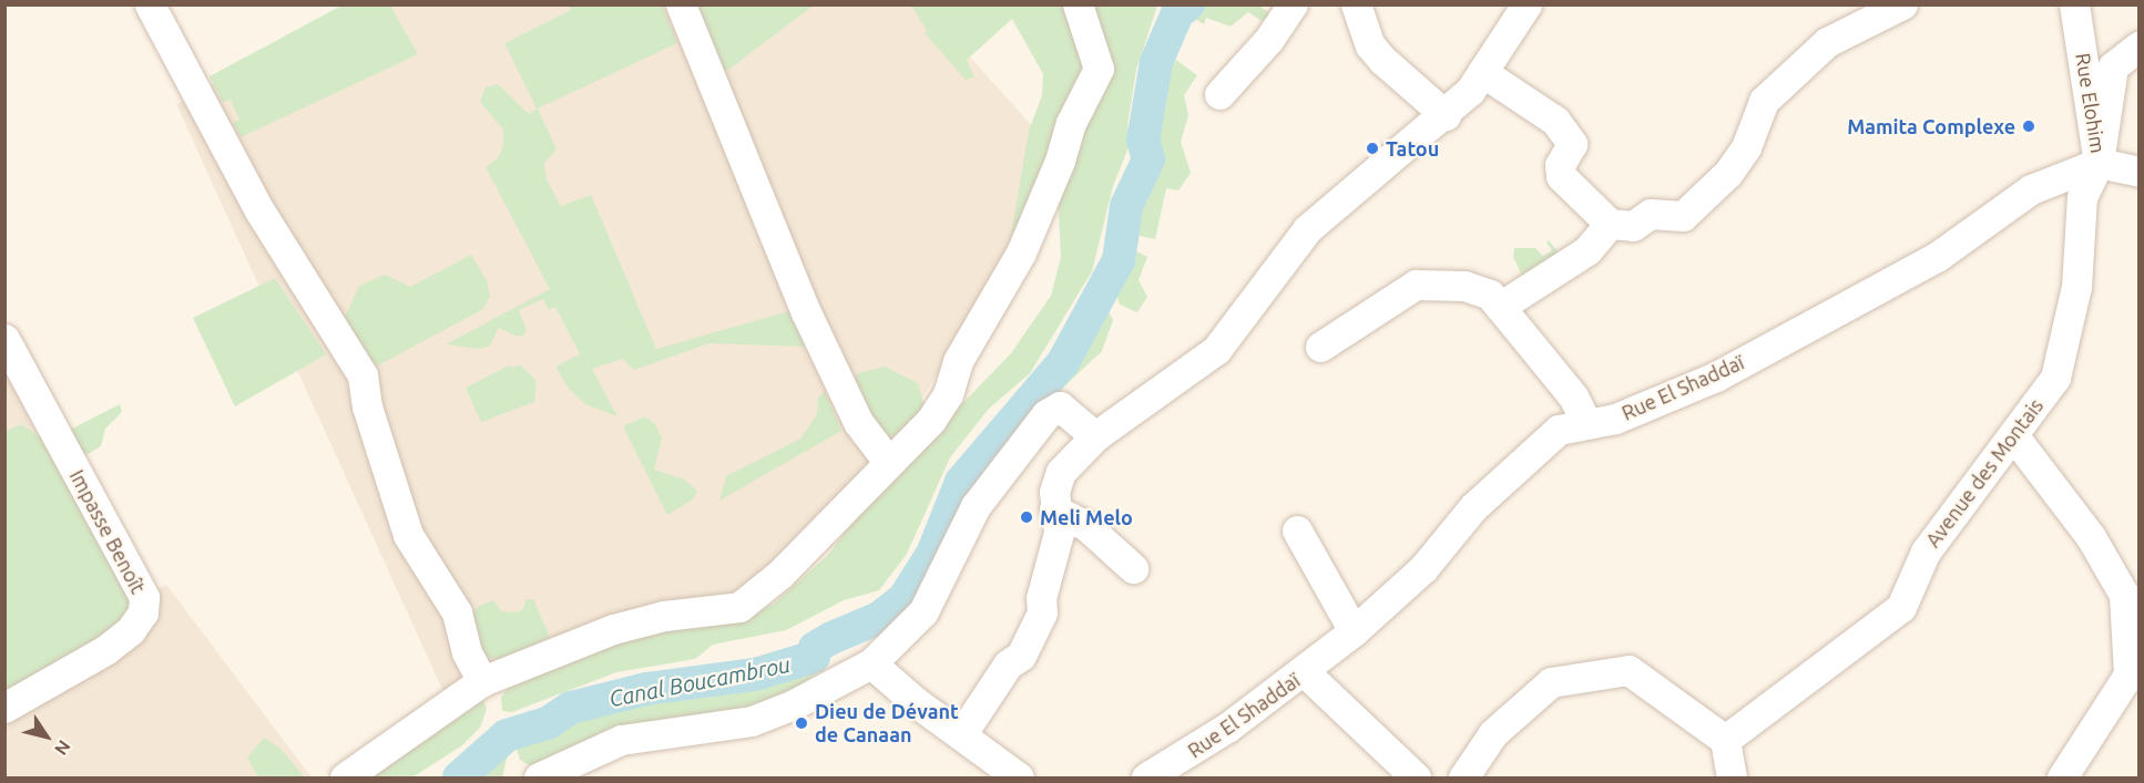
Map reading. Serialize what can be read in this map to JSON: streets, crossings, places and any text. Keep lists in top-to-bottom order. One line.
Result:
{"streets":{"street":["Rue Elohim","Rue El Shaddaï","Avenue des Montais","Impasse Benoît"]},"crossings":[["Rue Elohim","Rue El Shaddaï"],["Rue Elohim","Avenue des Montais"],["Rue El Shaddaï","Avenue des Montais"]],"water":["Canal Boucambrou"],"places":["Mamita Complexe","Tatou","Meli Melo","Dieu de Dévant de Canaan"],"north":"bottom right"}
